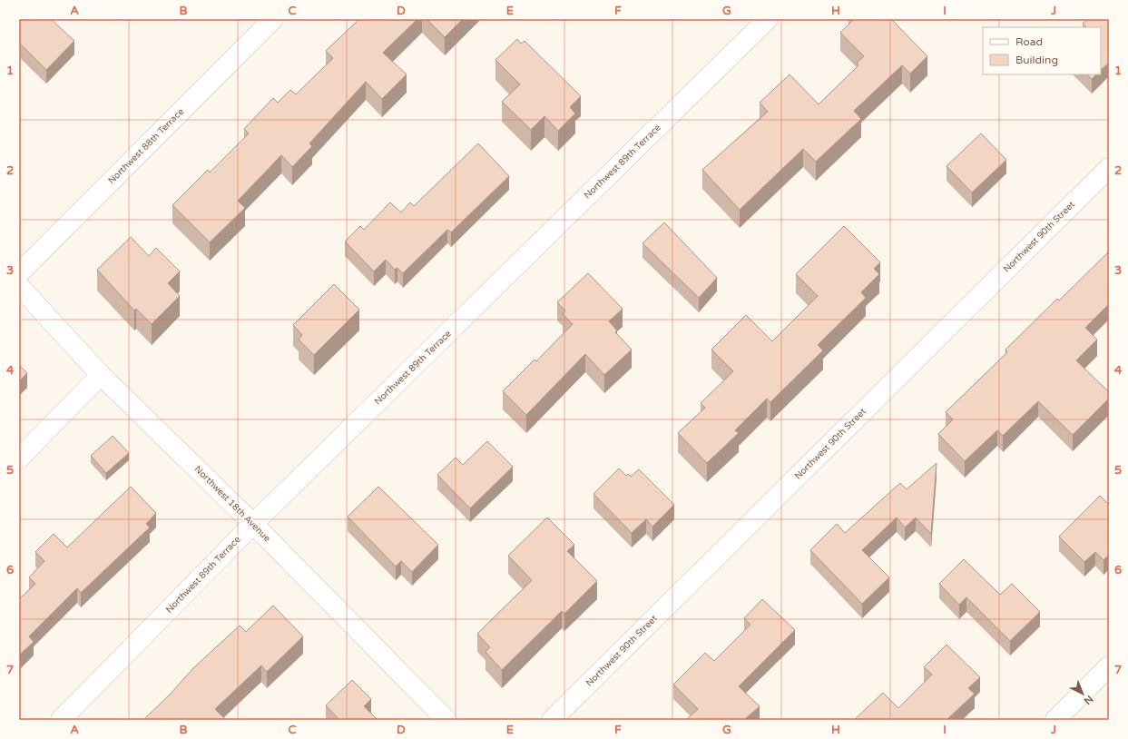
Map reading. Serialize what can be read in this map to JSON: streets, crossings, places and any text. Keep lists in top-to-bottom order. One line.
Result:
{"streets":{"street":["Northwest 88th Terrace","Northwest 89th Terrace","Northwest 90th Street","Northwest 18th Avenue"]},"crossings":[["Northwest 89th Terrace","Northwest 18th Avenue"]],"legend":["Road","Building"],"north":"bottom right","grid":{"columns":["A","B","C","D","E","F","G","H","I","J"],"rows":["1","2","3","4","5","6","7"]}}
